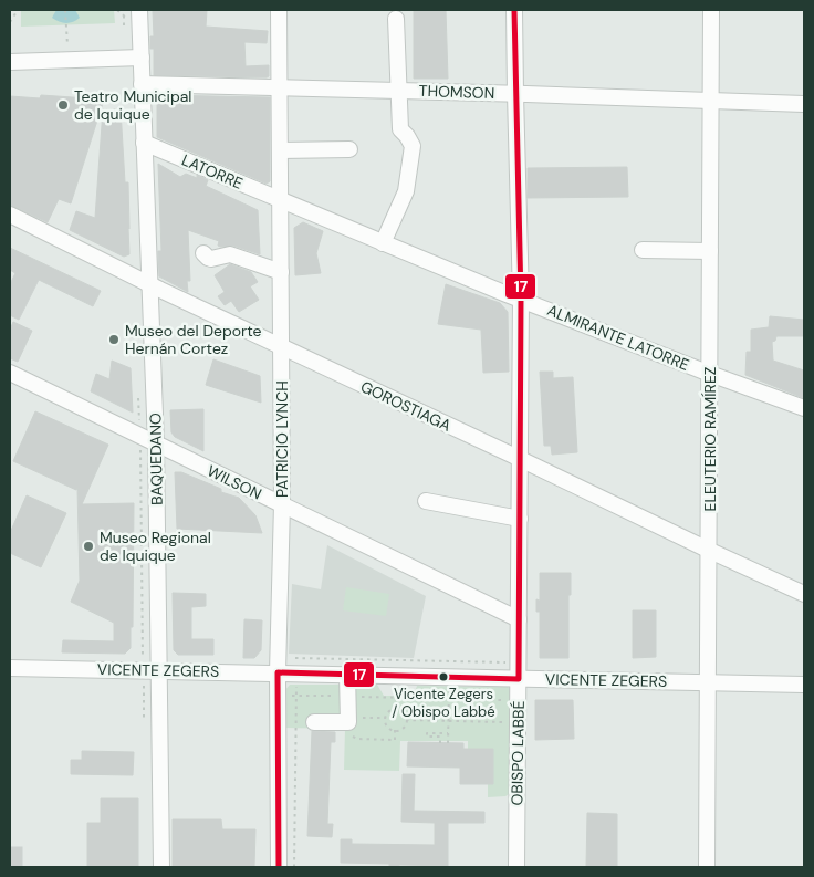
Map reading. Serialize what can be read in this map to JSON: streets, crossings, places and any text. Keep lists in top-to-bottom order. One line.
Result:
{"streets":{"street":["THOMSON","LATORRE","ALMIRANTE LATORRE","GOROSTIAGA","PATRICIO LYNCH","ELEUTERIO RAMÍREZ","BAQUEDANO","WILSON","VICENTE ZEGERS","OBISPO LABBÉ"]},"crossings":[["THOMSON","PATRICIO LYNCH"],["THOMSON","ELEUTERIO RAMÍREZ"],["THOMSON","BAQUEDANO"],["THOMSON","OBISPO LABBÉ"],["LATORRE","ALMIRANTE LATORRE"],["LATORRE","PATRICIO LYNCH"],["LATORRE","BAQUEDANO"],["ALMIRANTE LATORRE","PATRICIO LYNCH"],["ALMIRANTE LATORRE","ELEUTERIO RAMÍREZ"],["ALMIRANTE LATORRE","OBISPO LABBÉ"],["GOROSTIAGA","PATRICIO LYNCH"],["GOROSTIAGA","ELEUTERIO RAMÍREZ"],["GOROSTIAGA","BAQUEDANO"],["GOROSTIAGA","OBISPO LABBÉ"],["PATRICIO LYNCH","WILSON"],["PATRICIO LYNCH","VICENTE ZEGERS"],["ELEUTERIO RAMÍREZ","VICENTE ZEGERS"],["BAQUEDANO","WILSON"],["BAQUEDANO","VICENTE ZEGERS"],["WILSON","OBISPO LABBÉ"],["VICENTE ZEGERS","OBISPO LABBÉ"]],"places":["Teatro Municipal de Iquique","Museo del Deporte Hernán Cortez","Museo Regional de Iquique","Vicente Zegers / Obispo Labbé"],"lines":["transit line 17"]}
